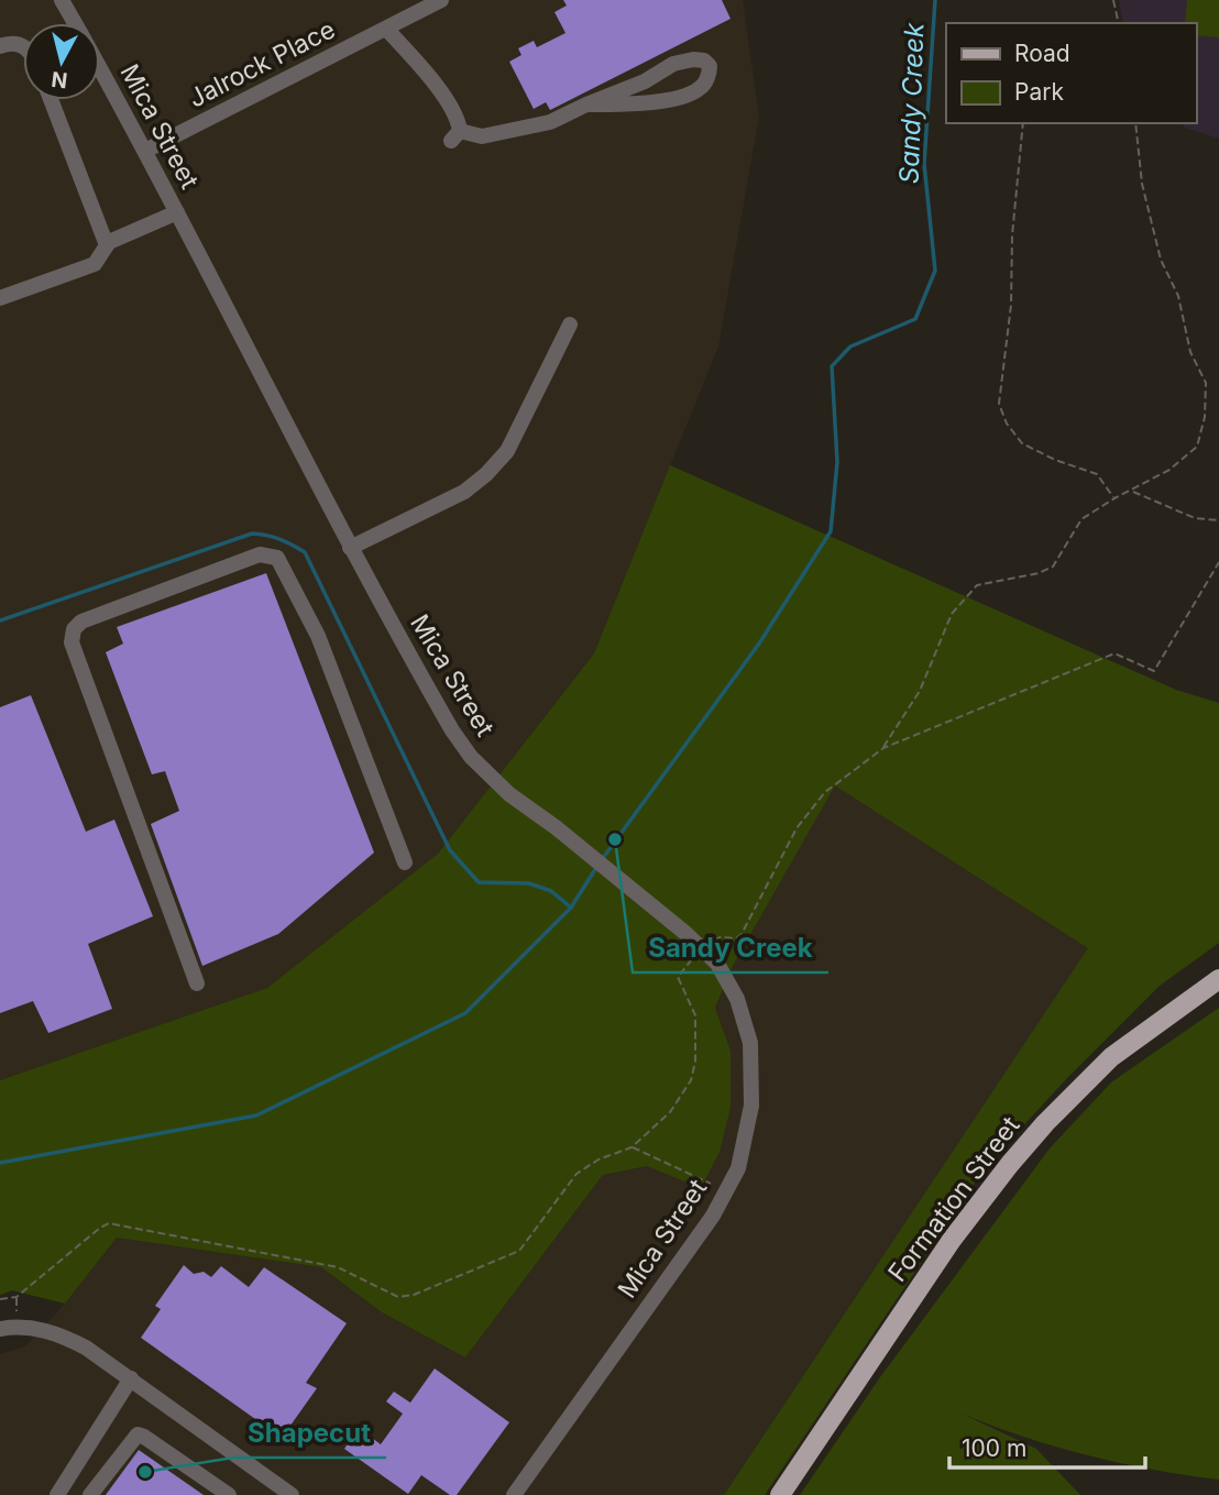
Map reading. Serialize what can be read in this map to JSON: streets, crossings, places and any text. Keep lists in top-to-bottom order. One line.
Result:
{"streets":{"main road":["Formation Street"],"street":["Jalrock Place","Mica Street"]},"crossings":[["Jalrock Place","Mica Street"]],"water":["Sandy Creek"],"places":["Sandy Creek","Shapecut"],"legend":["Road","Park"],"scale_bar":"100 m","north":"bottom"}
